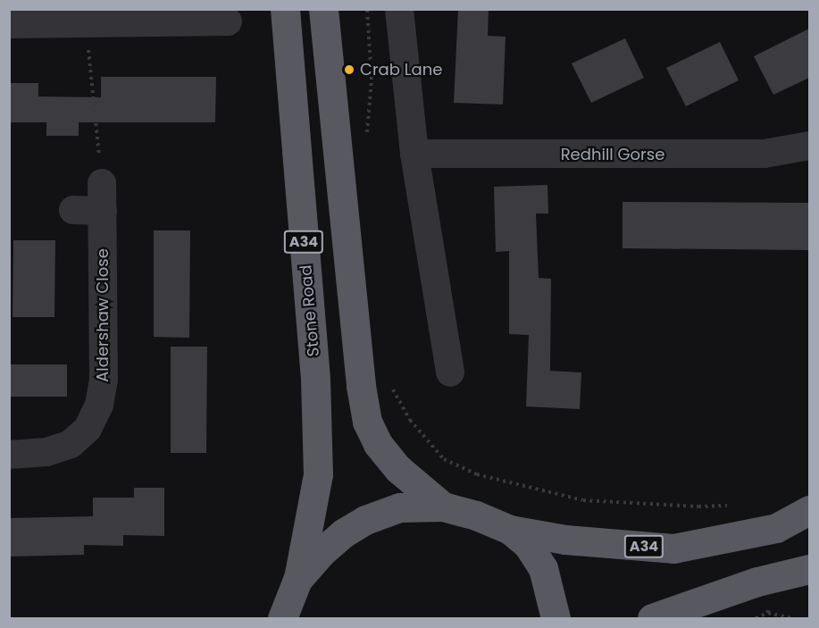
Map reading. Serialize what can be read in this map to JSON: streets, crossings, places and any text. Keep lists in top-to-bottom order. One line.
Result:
{"streets":{"highway":["A34","Stone Road"],"street":["Redhill Gorse","Aldershaw Close"]},"places":["Crab Lane"]}
